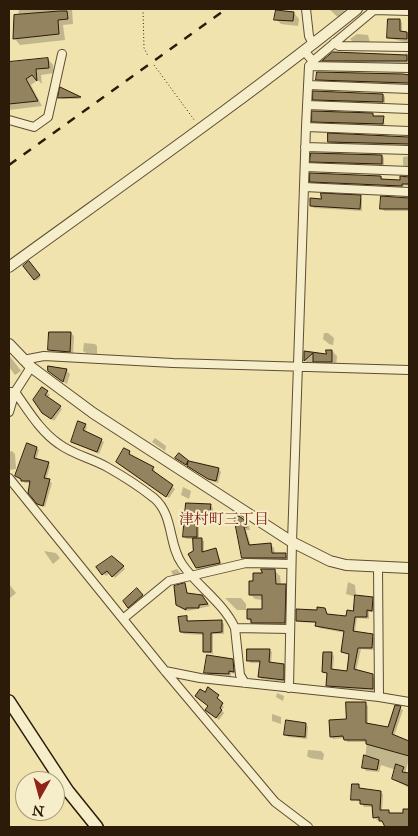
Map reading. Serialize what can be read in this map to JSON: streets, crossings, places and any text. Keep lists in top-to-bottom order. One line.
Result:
{"districts":["津村町三丁目"],"north":"bottom"}
